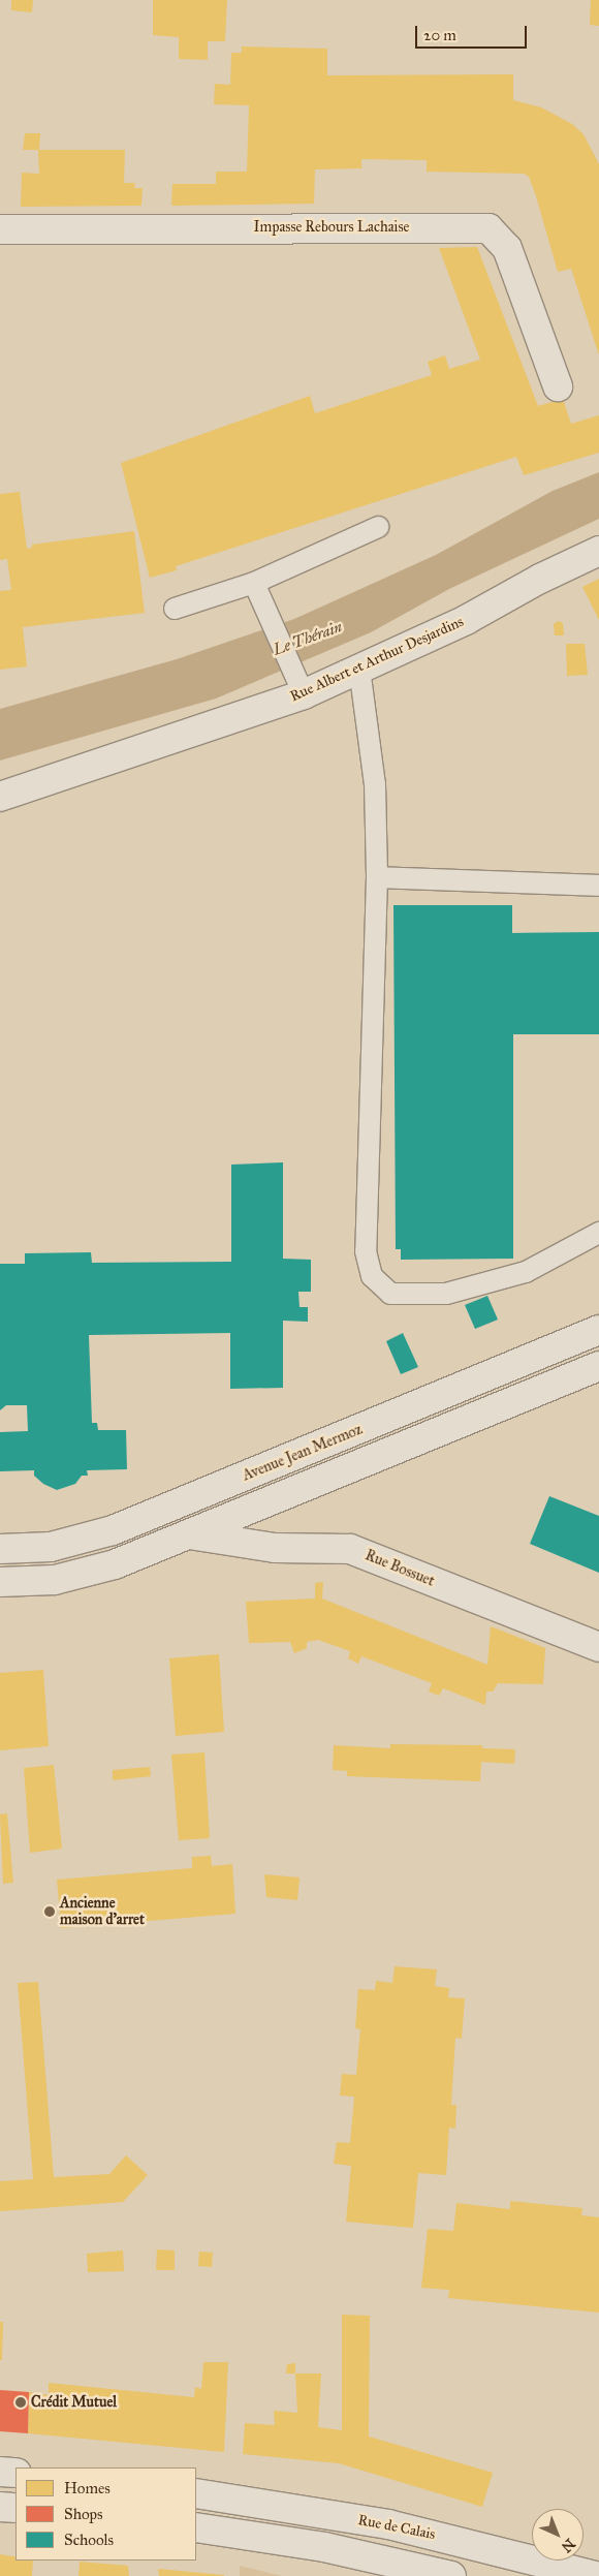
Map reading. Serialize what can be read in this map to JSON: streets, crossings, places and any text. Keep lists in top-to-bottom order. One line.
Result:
{"streets":{"main road":["Impasse Rebours Lachaise","Rue Albert et Arthur Desjardins","Avenue Jean Mermoz","Rue Bossuet","Rue de Calais"]},"water":["Le Thérain"],"places":["Ancienne maison d'arret","Crédit Mutuel"],"legend":["Homes","Shops","Schools"],"scale_bar":"20 m","north":"bottom right"}
